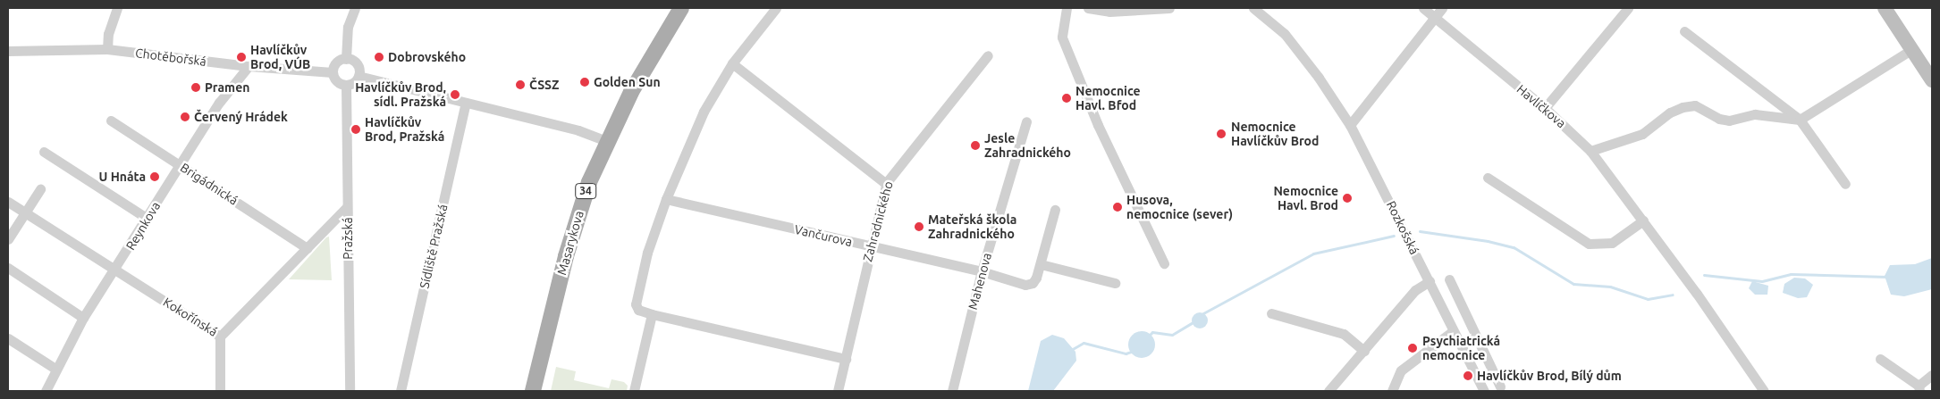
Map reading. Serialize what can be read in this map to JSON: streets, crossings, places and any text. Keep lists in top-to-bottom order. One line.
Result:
{"streets":{"main road":["34","Masarykova"],"street":["Chotěbořská","Havlíčkova","Brigádnická","Zahradnického","Reynkova","Rozkošská","Vančurova","Pražská","Sídliště Pražská","Mahenova","Kokořínská"]},"crossings":[["Chotěbořská","Reynkova"],["Chotěbořská","Pražská"],["Brigádnická","Reynkova"],["Brigádnická","Kokořínská"],["Zahradnického","Vančurova"],["Reynkova","Kokořínská"],["Vančurova","Mahenova"],["Pražská","Kokořínská"]],"places":["Havlíčkův Brod, VÚB","Dobrovského","Golden Sun","ČSSZ","Pramen","Havlíčkův Brod, sídl. Pražská","Nemocnice Havl. Bfod","Červený Hrádek","Havlíčkův Brod, Pražská","Nemocnice Havlíčkův Brod","Jesle Zahradnického","U Hnáta","Nemocnice Havl. Brod","Husova, nemocnice (sever)","Mateřská škola Zahradnického","Psychiatrická nemocnice","Havlíčkův Brod, Bílý dům"]}
